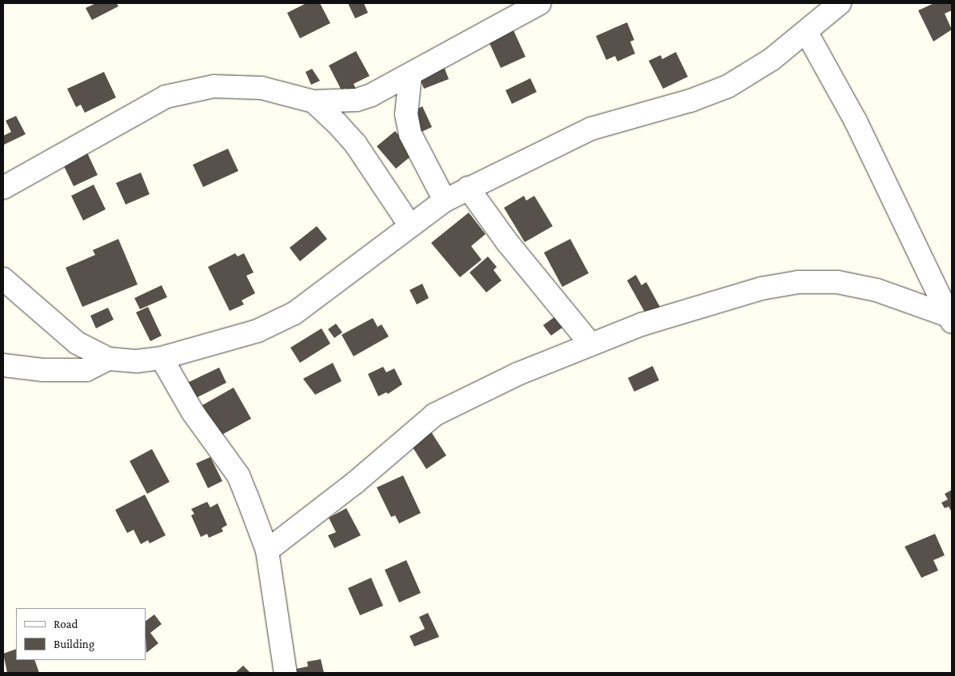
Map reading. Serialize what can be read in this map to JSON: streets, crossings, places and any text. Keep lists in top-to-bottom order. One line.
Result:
{"legend":["Road","Building"]}
